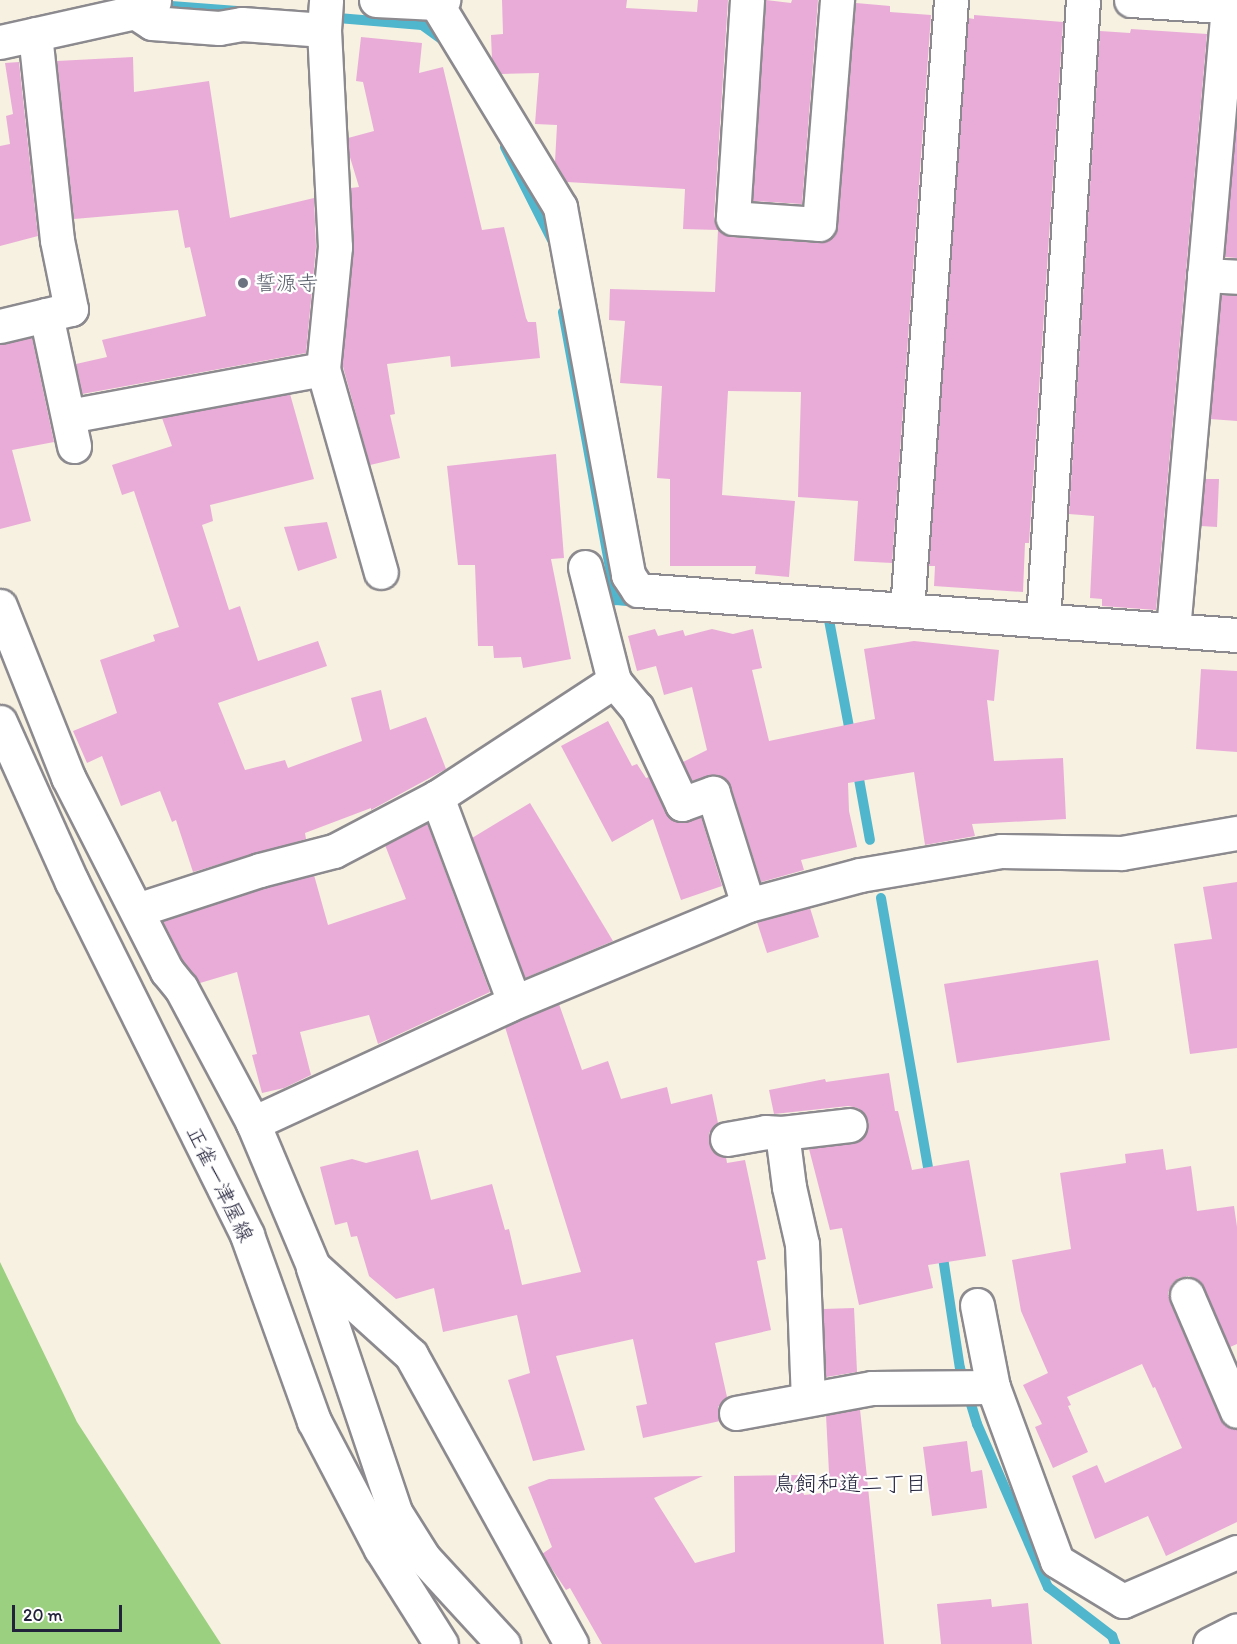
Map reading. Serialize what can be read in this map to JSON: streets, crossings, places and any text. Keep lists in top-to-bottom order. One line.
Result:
{"streets":{"street":["正雀一津屋線"]},"districts":["鳥飼和道二丁目"],"places":["誓源寺"],"scale_bar":"20 m"}
